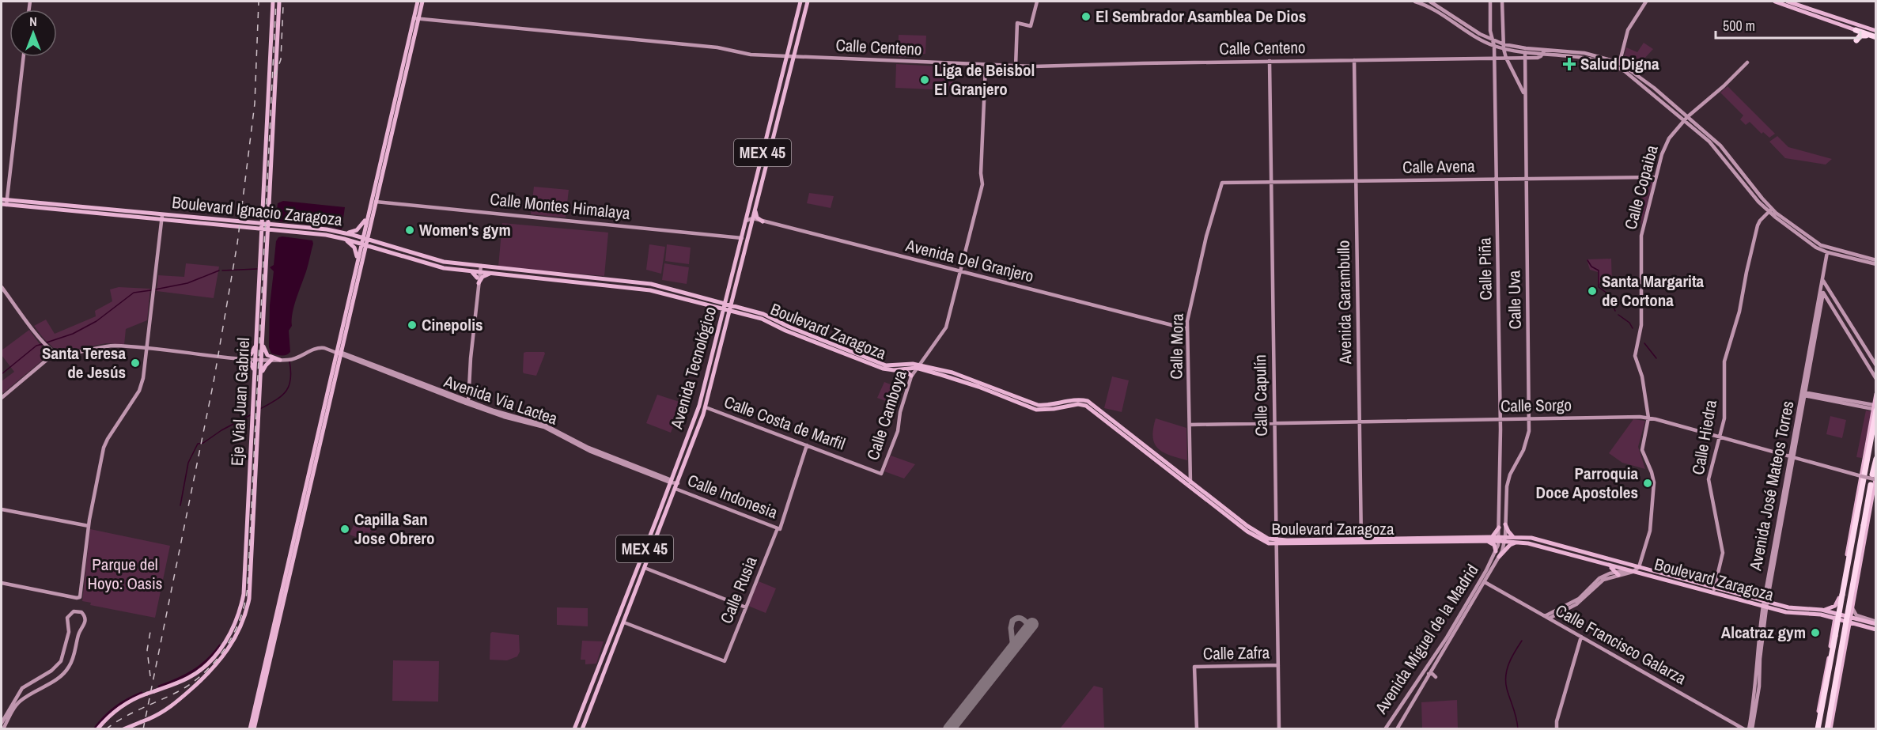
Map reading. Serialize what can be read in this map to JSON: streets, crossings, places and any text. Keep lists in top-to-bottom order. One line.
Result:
{"streets":{"main road":["MEX 45","Boulevard Ignacio Zaragoza","Boulevard Zaragoza","Avenida Tecnológico","Eje Vial Juan Gabriel"],"street":["Calle Centeno","Calle Avena","Calle Copaiba","Calle Montes Himalaya","Avenida Del Granjero","Calle Piña","Calle Uva","Avenida Garambullo","Calle Mora","Calle Capulín","Avenida Via Lactea","Calle Sorgo","Calle Camboya","Calle Costa de Marfil","Calle Hiedra","Avenida José Mateos Torres","Calle Indonesia","Calle Rusia","Avenida Miguel de la Madrid","Calle Francisco Galarza","Calle Zafra"]},"crossings":[["Calle Centeno","Calle Piña"],["Calle Centeno","Calle Uva"],["Calle Centeno","Avenida Garambullo"],["Calle Centeno","Avenida Tecnológico"],["Calle Centeno","Calle Capulín"],["Calle Centeno","Calle Camboya"],["Calle Avena","Calle Copaiba"],["Calle Avena","Calle Piña"],["Calle Avena","Calle Uva"],["Calle Avena","Avenida Garambullo"],["Calle Avena","Calle Mora"],["Calle Avena","Calle Capulín"],["Calle Copaiba","Calle Sorgo"],["Calle Montes Himalaya","Avenida Tecnológico"],["Boulevard Ignacio Zaragoza","Boulevard Zaragoza"],["Boulevard Ignacio Zaragoza","Avenida Tecnológico"],["Boulevard Ignacio Zaragoza","Eje Vial Juan Gabriel"],["Avenida Del Granjero","Calle Mora"],["Avenida Del Granjero","Avenida Tecnológico"],["Avenida Del Granjero","Calle Camboya"],["Calle Piña","Boulevard Zaragoza"],["Calle Piña","Calle Sorgo"],["Calle Piña","Avenida Miguel de la Madrid"],["Calle Uva","Boulevard Zaragoza"],["Calle Uva","Calle Sorgo"],["Calle Uva","Avenida Miguel de la Madrid"],["Avenida Garambullo","Boulevard Zaragoza"],["Avenida Garambullo","Calle Sorgo"],["Boulevard Zaragoza","Calle Mora"],["Boulevard Zaragoza","Avenida Tecnológico"],["Boulevard Zaragoza","Calle Capulín"],["Boulevard Zaragoza","Calle Camboya"],["Boulevard Zaragoza","Calle Hiedra"],["Boulevard Zaragoza","Avenida José Mateos Torres"],["Boulevard Zaragoza","Avenida Miguel de la Madrid"],["Calle Mora","Calle Sorgo"],["Avenida Tecnológico","Avenida Via Lactea"],["Avenida Tecnológico","Calle Costa de Marfil"],["Avenida Tecnológico","Calle Indonesia"],["Avenida Tecnológico","Calle Rusia"],["Calle Capulín","Calle Sorgo"],["Calle Capulín","Calle Zafra"],["Calle Sorgo","Calle Hiedra"],["Calle Sorgo","Avenida José Mateos Torres"],["Calle Camboya","Calle Costa de Marfil"],["Calle Costa de Marfil","Calle Rusia"],["Calle Indonesia","Calle Rusia"],["Avenida Miguel de la Madrid","Calle Francisco Galarza"]],"parks":["Parque del Hoyo: Oasis"],"places":{"other":["El Sembrador Asamblea De Dios","Liga de Beisbol El Granjero","Women's gym","Santa Margarita de Cortona","Cinepolis","Santa Teresa de Jesús","Parroquia Doce Apostoles","Capilla San Jose Obrero","Alcatraz gym"],"health":["Salud Digna"]},"scale_bar":"500 m","north":"top"}
